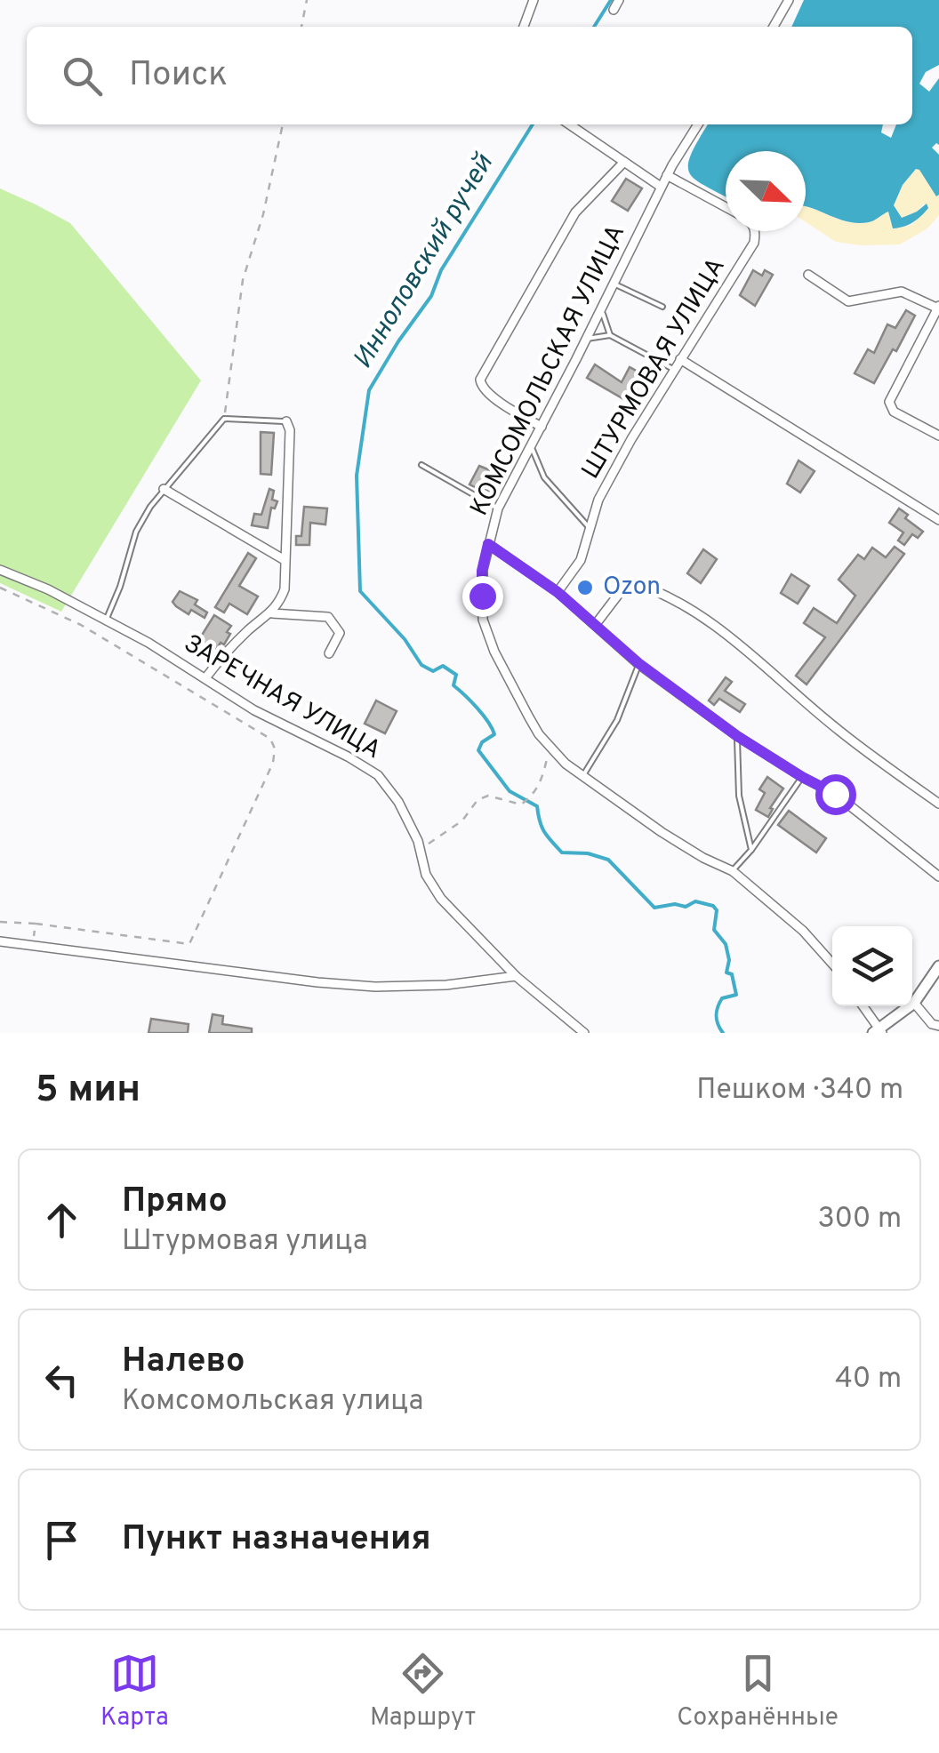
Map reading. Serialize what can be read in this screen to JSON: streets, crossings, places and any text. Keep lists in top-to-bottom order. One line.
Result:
{"streets":{"street":["ШТУРМОВАЯ УЛИЦА","КОМСОМОЛЬСКАЯ УЛИЦА","ЗАРЕЧНАЯ УЛИЦА"]},"crossings":[["ШТУРМОВАЯ УЛИЦА","КОМСОМОЛЬСКАЯ УЛИЦА"]],"water":["Инноловский ручей"],"places":["Ozon"],"north":"bottom right","page":{"search":"Поиск","heading":["5 мин","Пешком · 340 m"],"list":[["Прямо","Штурмовая улица","300 m"],["Налево","Комсомольская улица","40 m"],"Пункт назначения"],"nav":["Карта","Маршрут","Сохранённые"]}}
